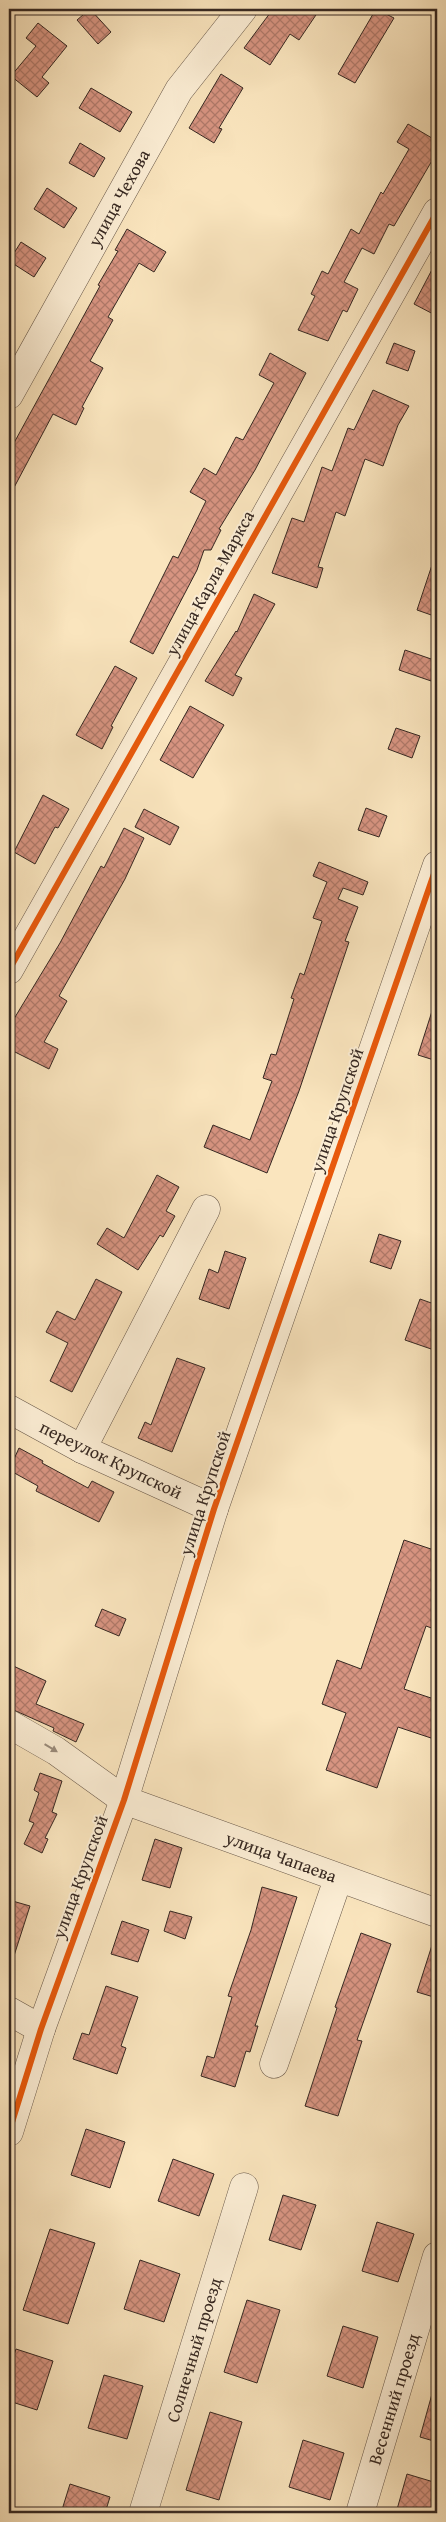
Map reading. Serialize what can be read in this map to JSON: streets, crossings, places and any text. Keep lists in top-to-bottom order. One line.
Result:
{"streets":{"street":["улица Чехова","улица Карла Маркса","улица Крупской","переулок Крупской","улица Чапаева","Солнечный проезд","Весенний проезд"]},"crossings":[["улица Крупской","переулок Крупской"],["улица Крупской","улица Чапаева"]]}
